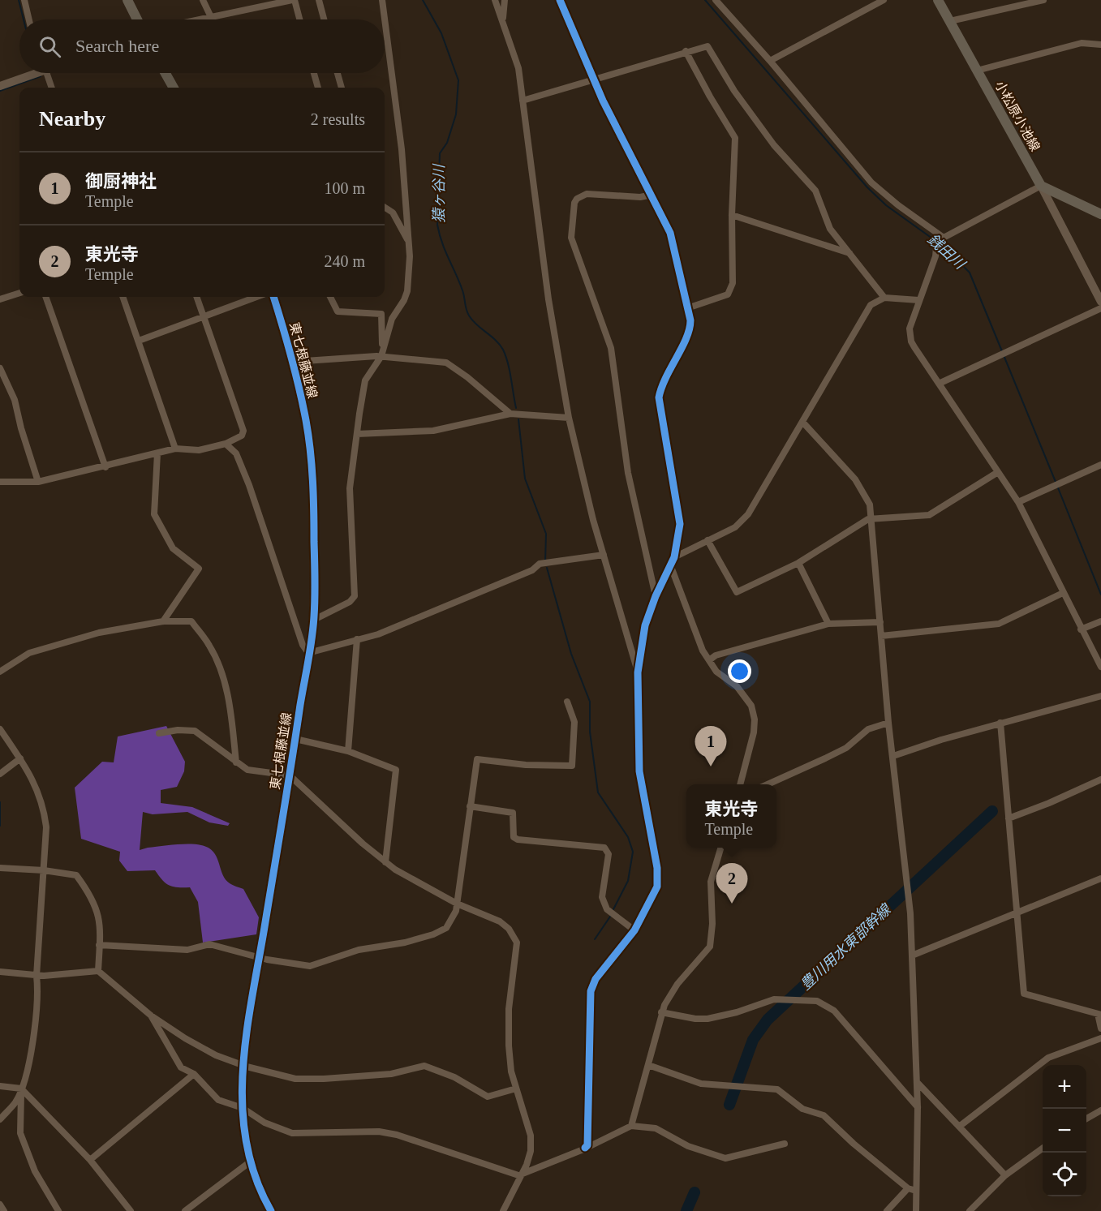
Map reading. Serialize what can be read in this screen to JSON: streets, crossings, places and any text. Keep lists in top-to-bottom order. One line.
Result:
{"streets":{"main road":["小松原小池線","東七根藤並線"]},"water":["猿ヶ谷川","銭田川","豊川用水東部幹線"],"page":{"search":"Search here","heading":["Nearby","2 results"],"list":[{"mark":"1","name":"御厨神社","note":"Temple","value":"100 m"},{"mark":"2","name":"東光寺","note":"Temple","value":"240 m"}],"pins":["1","2"],"popup":["東光寺","Temple"],"map_buttons":["+","−"]}}
